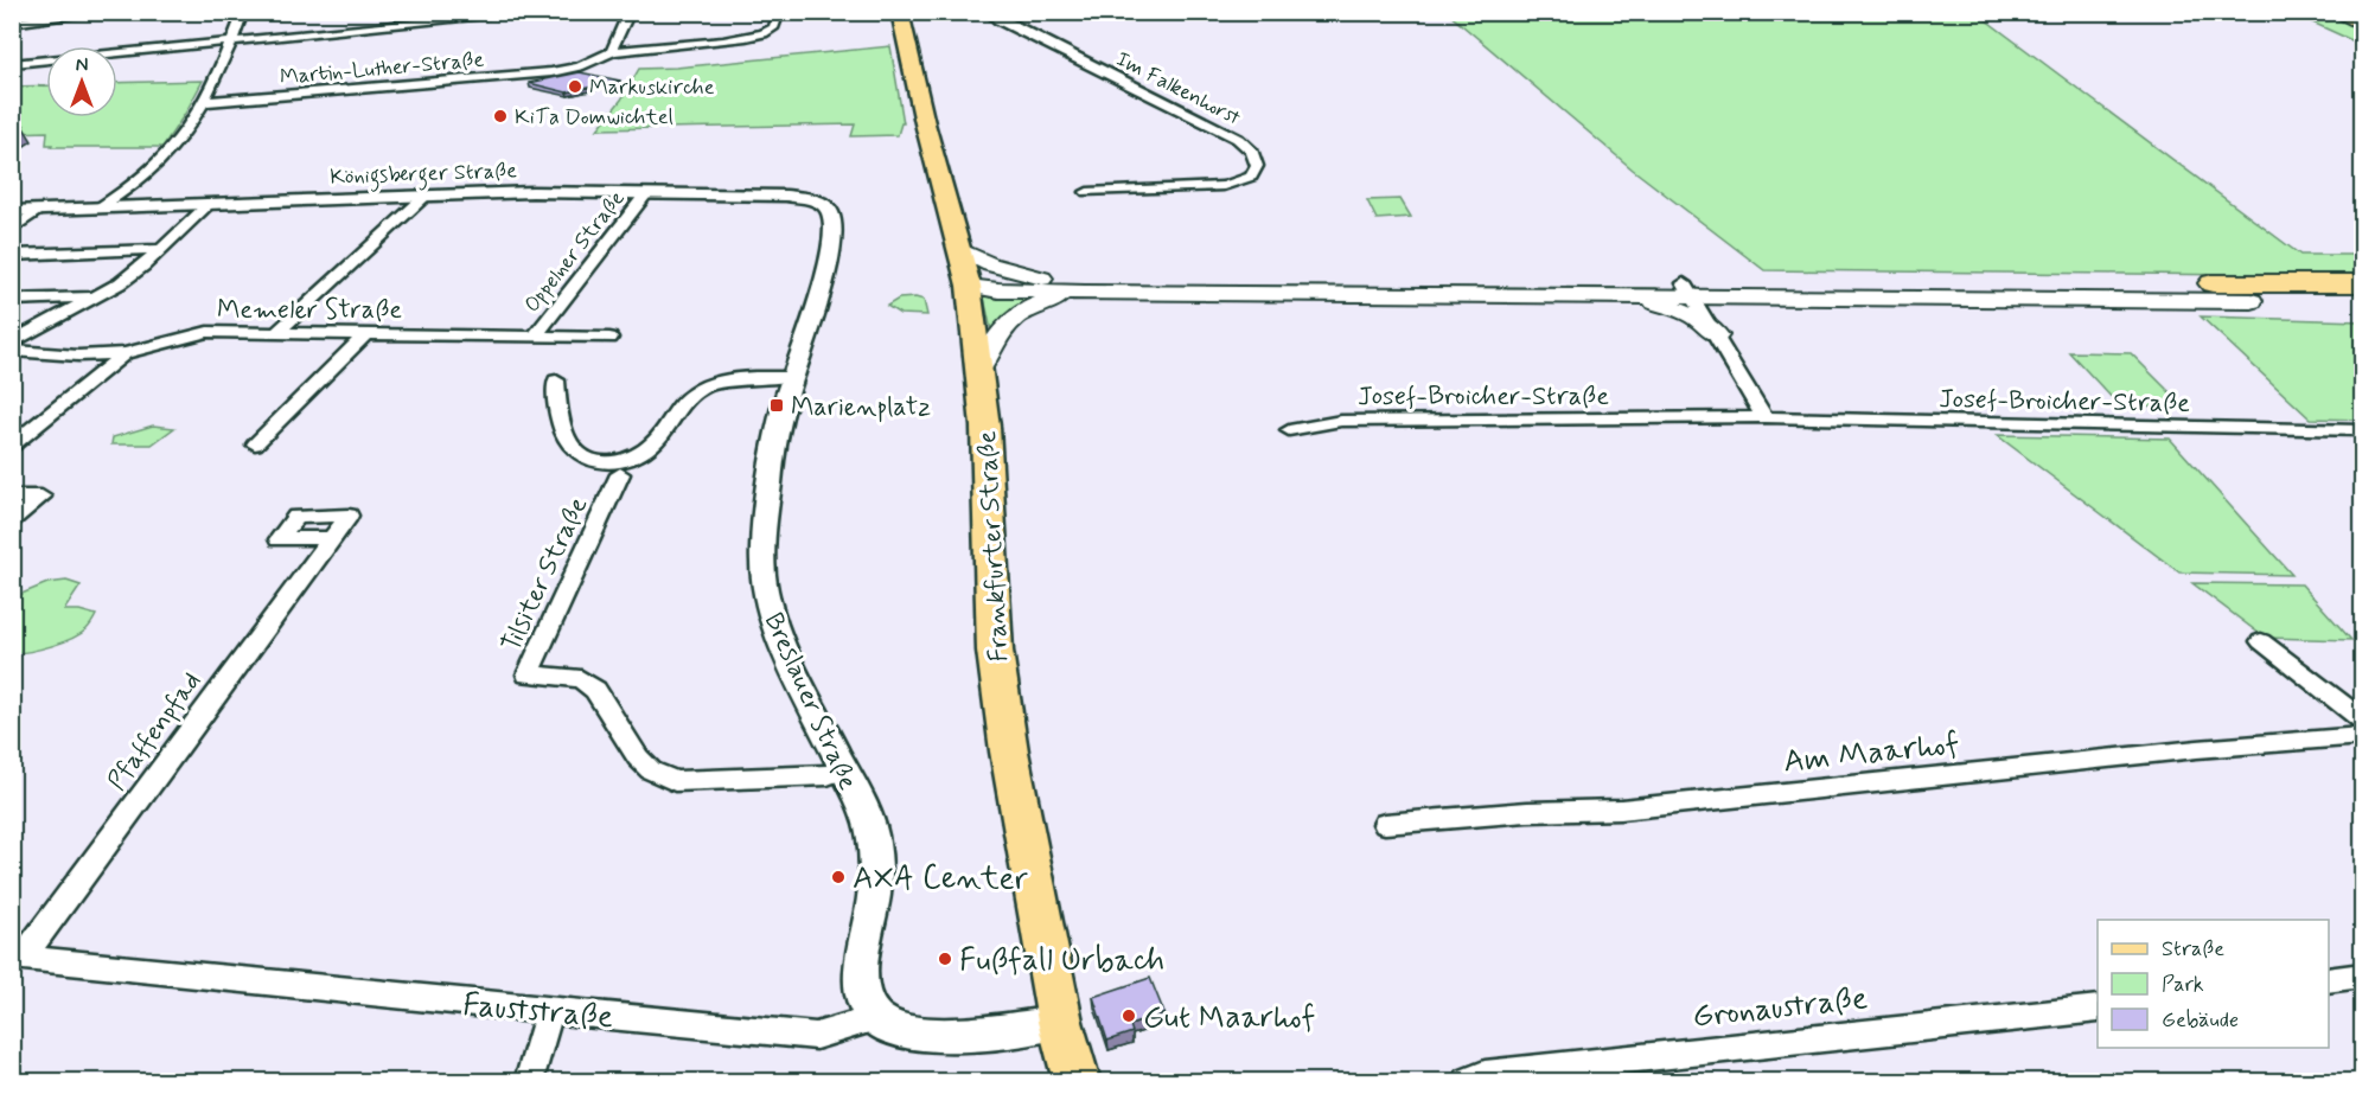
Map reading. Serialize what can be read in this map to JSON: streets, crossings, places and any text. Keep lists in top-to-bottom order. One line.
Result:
{"streets":{"main road":["Frankfurter Straße"],"street":["Martin-Luther-Straße","Im Falkenhorst","Königsberger Straße","Oppelner Straße","Memeler Straße","Josef-Broicher-Straße","Tilsiter Straße","Breslauer Straße","Pfaffenpfad","Am Maarhof","Gronaustraße","Fauststraße"]},"crossings":[["Königsberger Straße","Oppelner Straße"],["Königsberger Straße","Breslauer Straße"],["Oppelner Straße","Memeler Straße"],["Tilsiter Straße","Breslauer Straße"],["Breslauer Straße","Fauststraße"],["Pfaffenpfad","Fauststraße"]],"places":{"other":["Markuskirche","KiTa Domwichtel","AXA Center","Fußfall Urbach","Gut Maarhof"],"transit":["Marienplatz"]},"legend":["Straße","Park","Gebäude"],"north":"top"}
